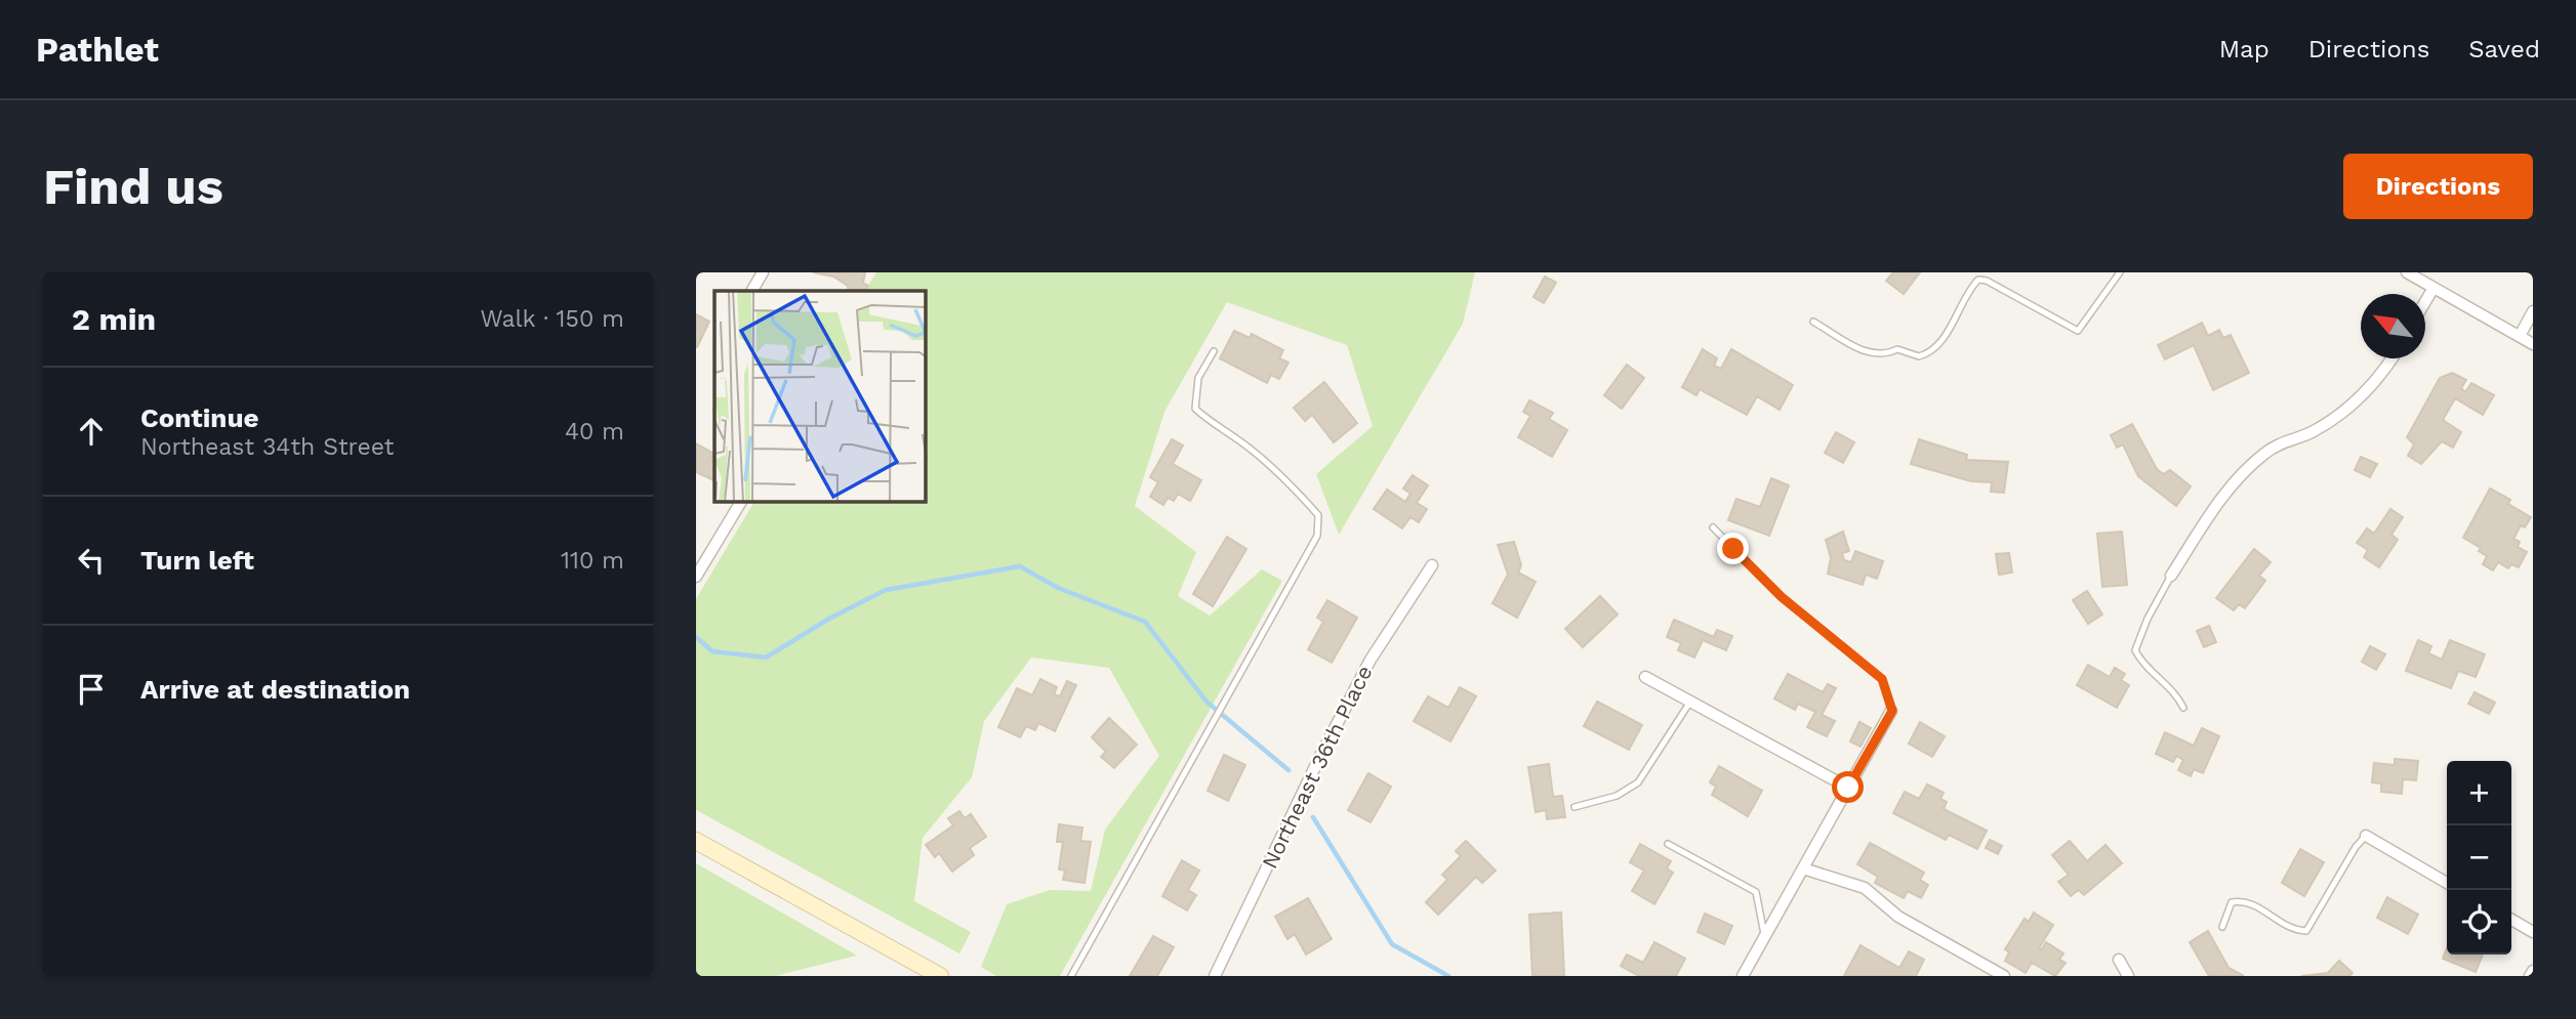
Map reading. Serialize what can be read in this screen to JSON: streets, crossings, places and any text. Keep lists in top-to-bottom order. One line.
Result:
{"streets":{"street":["Northeast 36th Place"]},"north":"top left","page":{"header":"Pathlet","nav":["Map","Directions","Saved"],"buttons":"Directions","title":"Find us","heading":["2 min","Walk · 150 m"],"list":[["Continue","Northeast 34th Street","40 m"],["Turn left","110 m"],"Arrive at destination"],"map_buttons":["+","−"]}}
